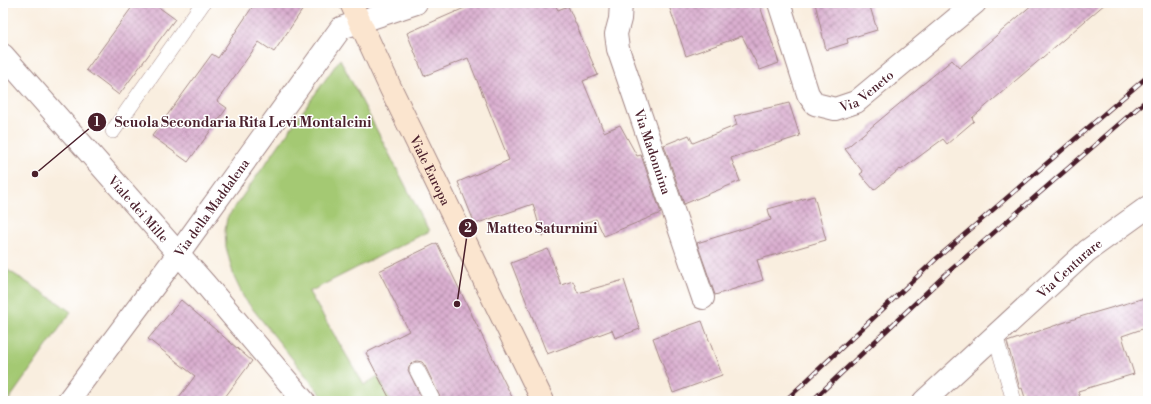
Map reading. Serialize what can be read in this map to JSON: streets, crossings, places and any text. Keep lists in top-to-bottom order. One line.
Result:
{"streets":{"street":["Via Veneto","Via Madonnina","Viale Europa","Via della Maddalena","Viale dei Mille","Via Centurare"]},"crossings":[["Viale Europa","Via della Maddalena"],["Via della Maddalena","Viale dei Mille"]],"places":["Scuola Secondaria Rita Levi Montalcini","Matteo Saturnini"]}
